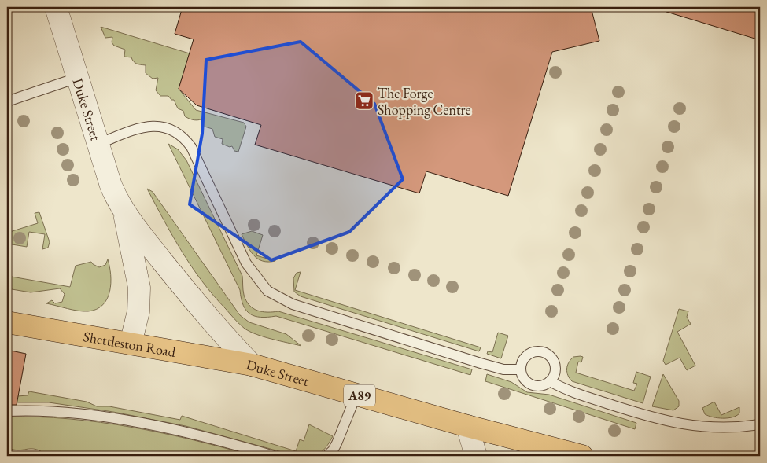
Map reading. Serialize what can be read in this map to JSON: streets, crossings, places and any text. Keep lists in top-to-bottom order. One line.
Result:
{"streets":{"main road":["Duke Street","Shettleston Road","A89"]},"crossings":[["Duke Street","Shettleston Road"],["Duke Street","A89"]],"places":{"supermarket":["The Forge Shopping Centre"]}}
